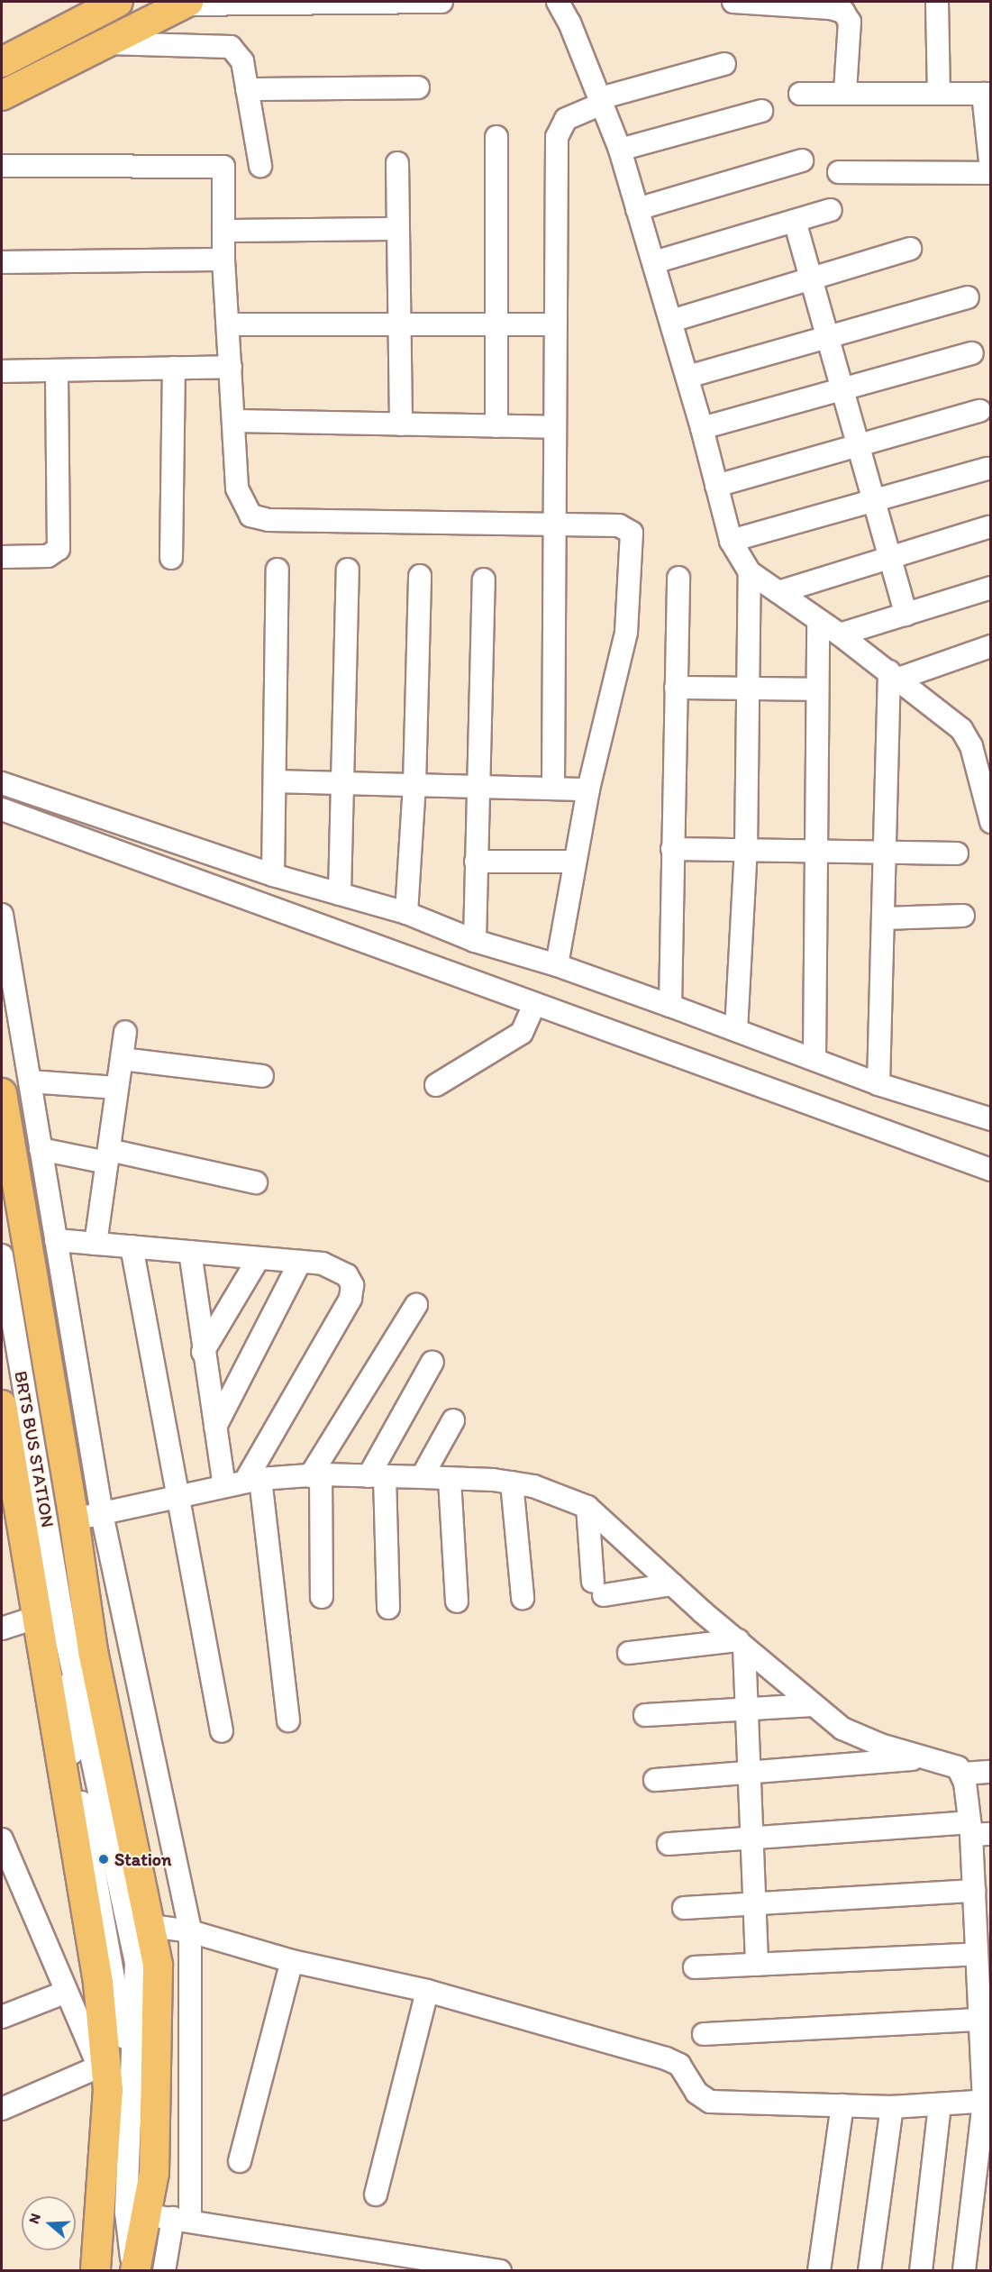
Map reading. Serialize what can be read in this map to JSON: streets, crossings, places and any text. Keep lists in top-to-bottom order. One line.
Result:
{"streets":{"street":["BRTS BUS STATION"]},"places":["Station"],"north":"left"}
